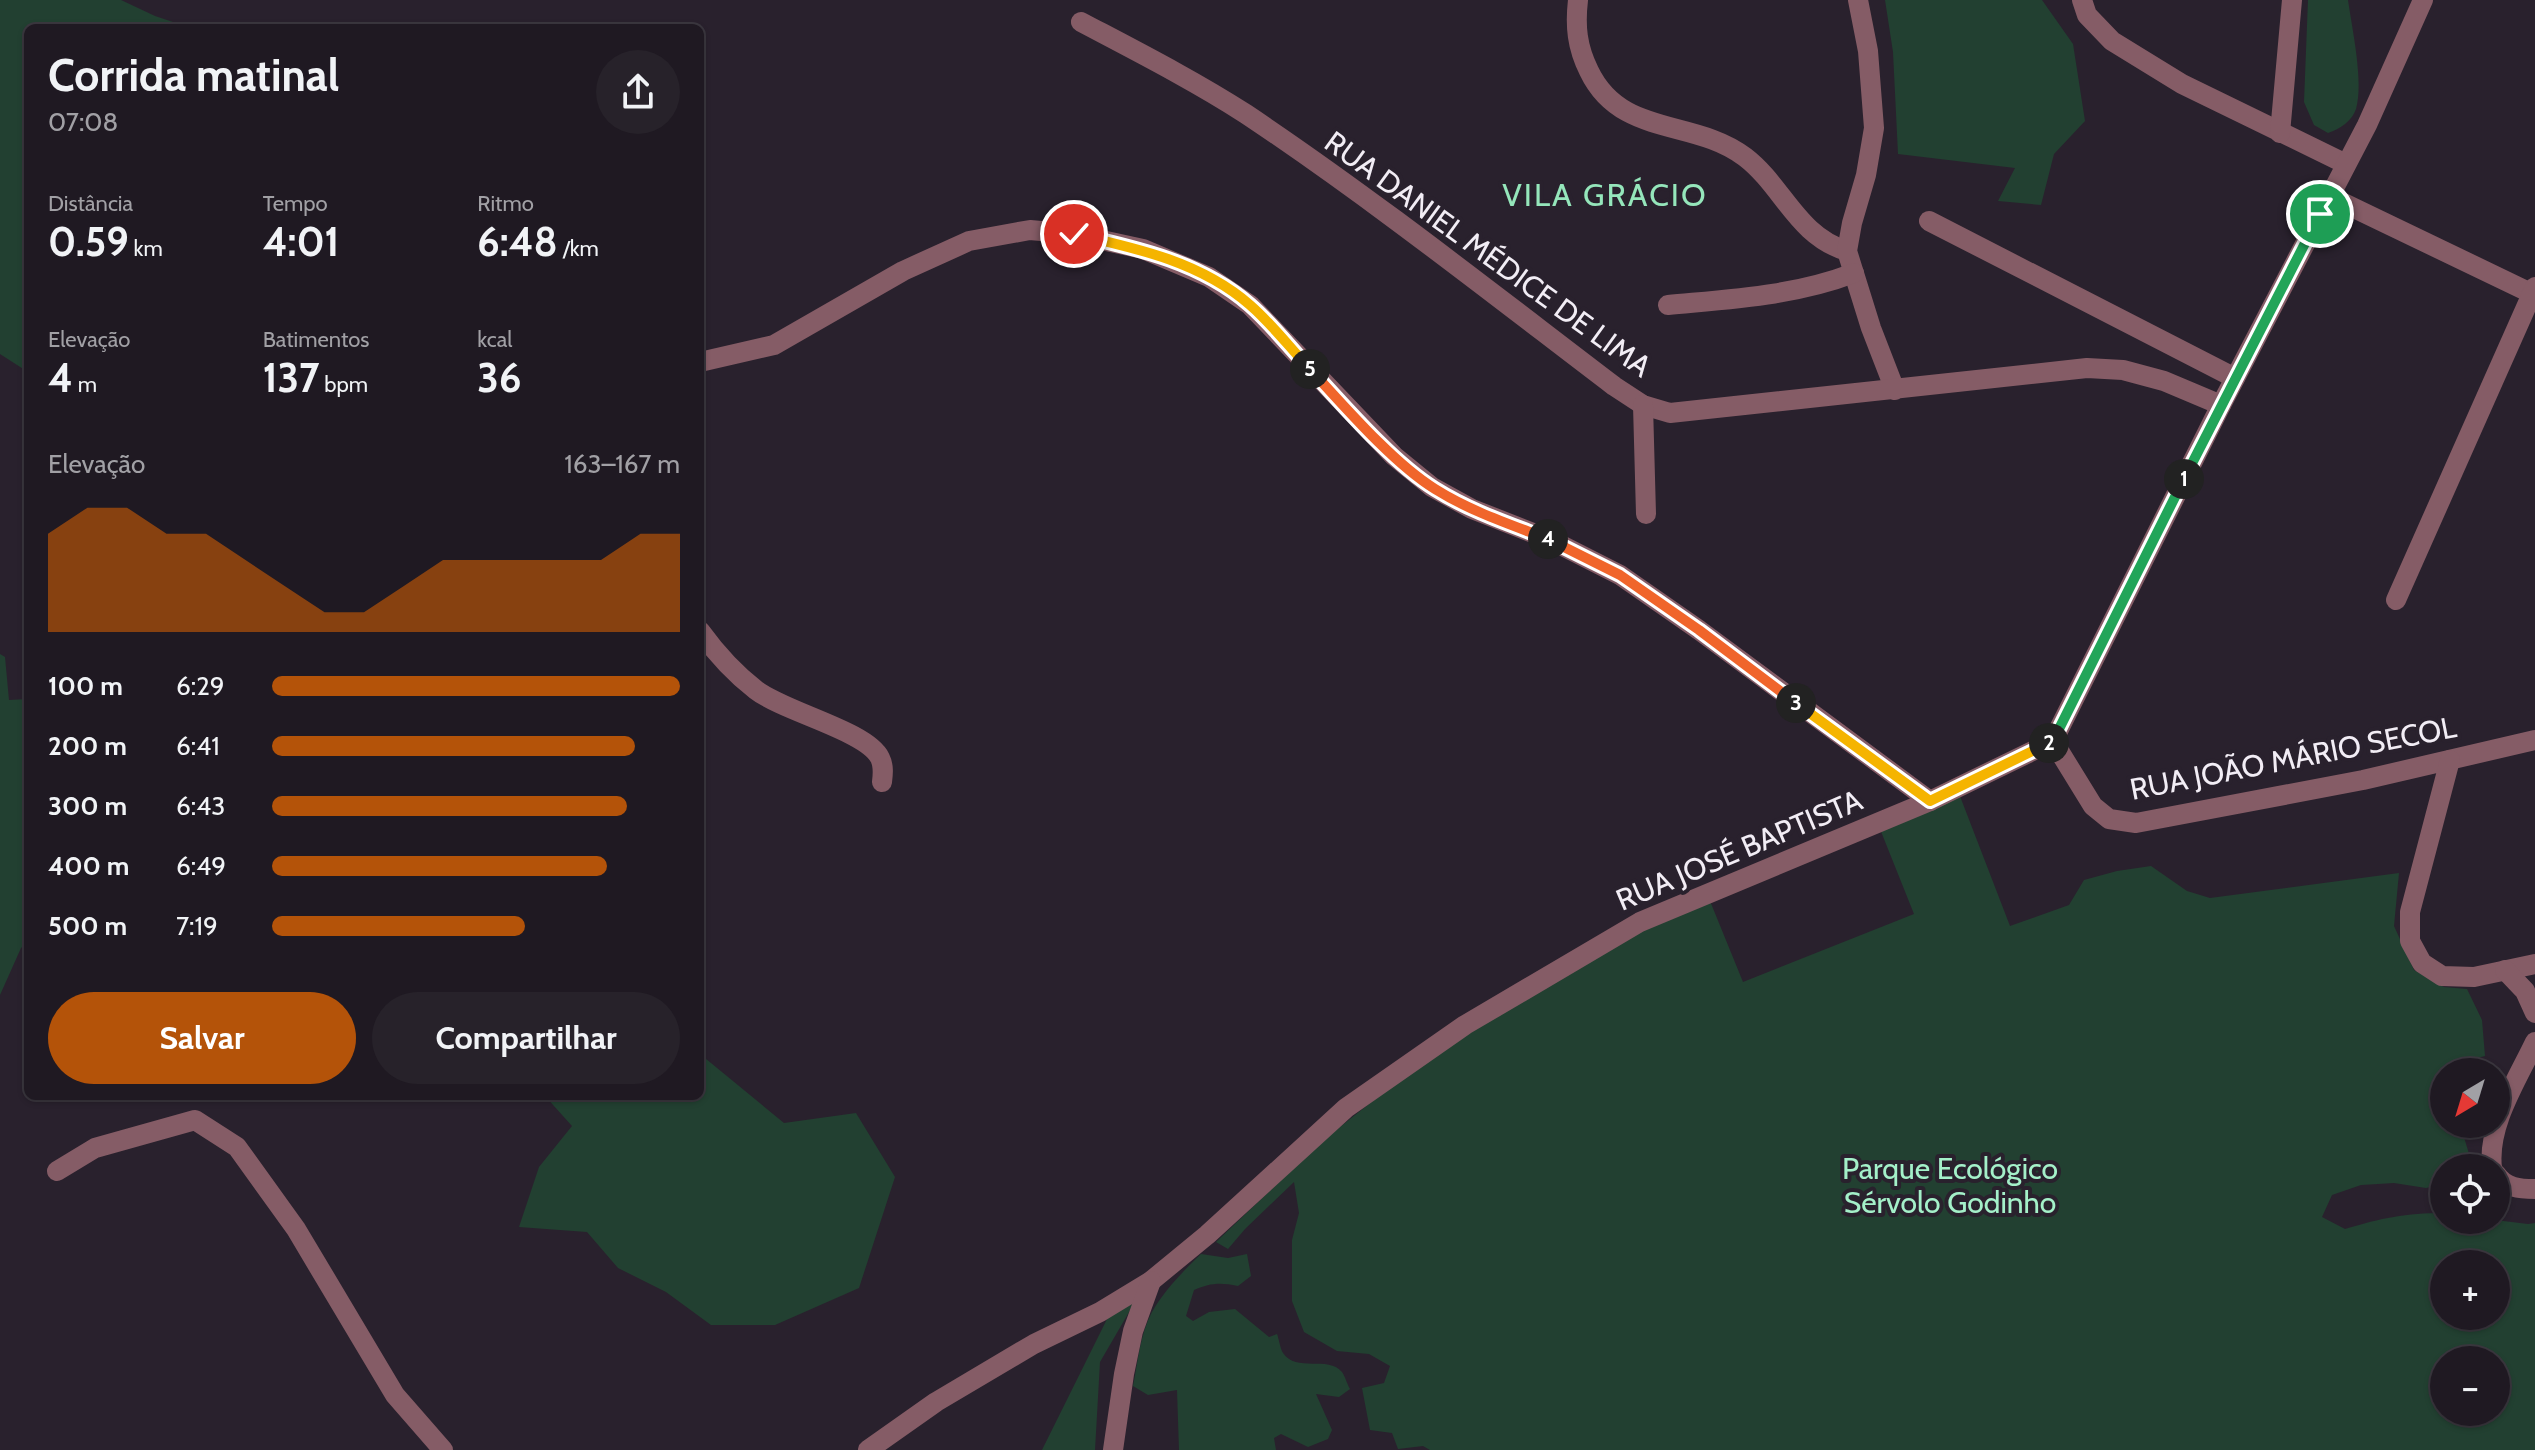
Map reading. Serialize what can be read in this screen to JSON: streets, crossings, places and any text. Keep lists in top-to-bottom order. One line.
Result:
{"streets":{"street":["RUA DANIEL MÉDICE DE LIMA","RUA JOÃO MÁRIO SECOL","RUA JOSÉ BAPTISTA"]},"crossings":[["RUA JOÃO MÁRIO SECOL","RUA JOSÉ BAPTISTA"]],"districts":["VILA GRÁCIO"],"parks":["Parque Ecológico Sérvolo Godinho"],"north":"bottom left","page":{"heading":["Corrida matinal","07:08"],"stats":[["Distância","0.59 km"],["Tempo","4:01"],["Ritmo","6:48 /km"],["Elevação","4 m"],["Batimentos","137 bpm"],["kcal","36"]],"pins":["5","1","4","3","2"],"chart":["Elevação","163–167 m"],"list":[{"name":"100 m","note":"6:29"},{"name":"200 m","note":"6:41"},{"name":"300 m","note":"6:43"},{"name":"400 m","note":"6:49"},{"name":"500 m","note":"7:19"}],"buttons":["Salvar","Compartilhar"],"map_buttons":["+","−"]}}
